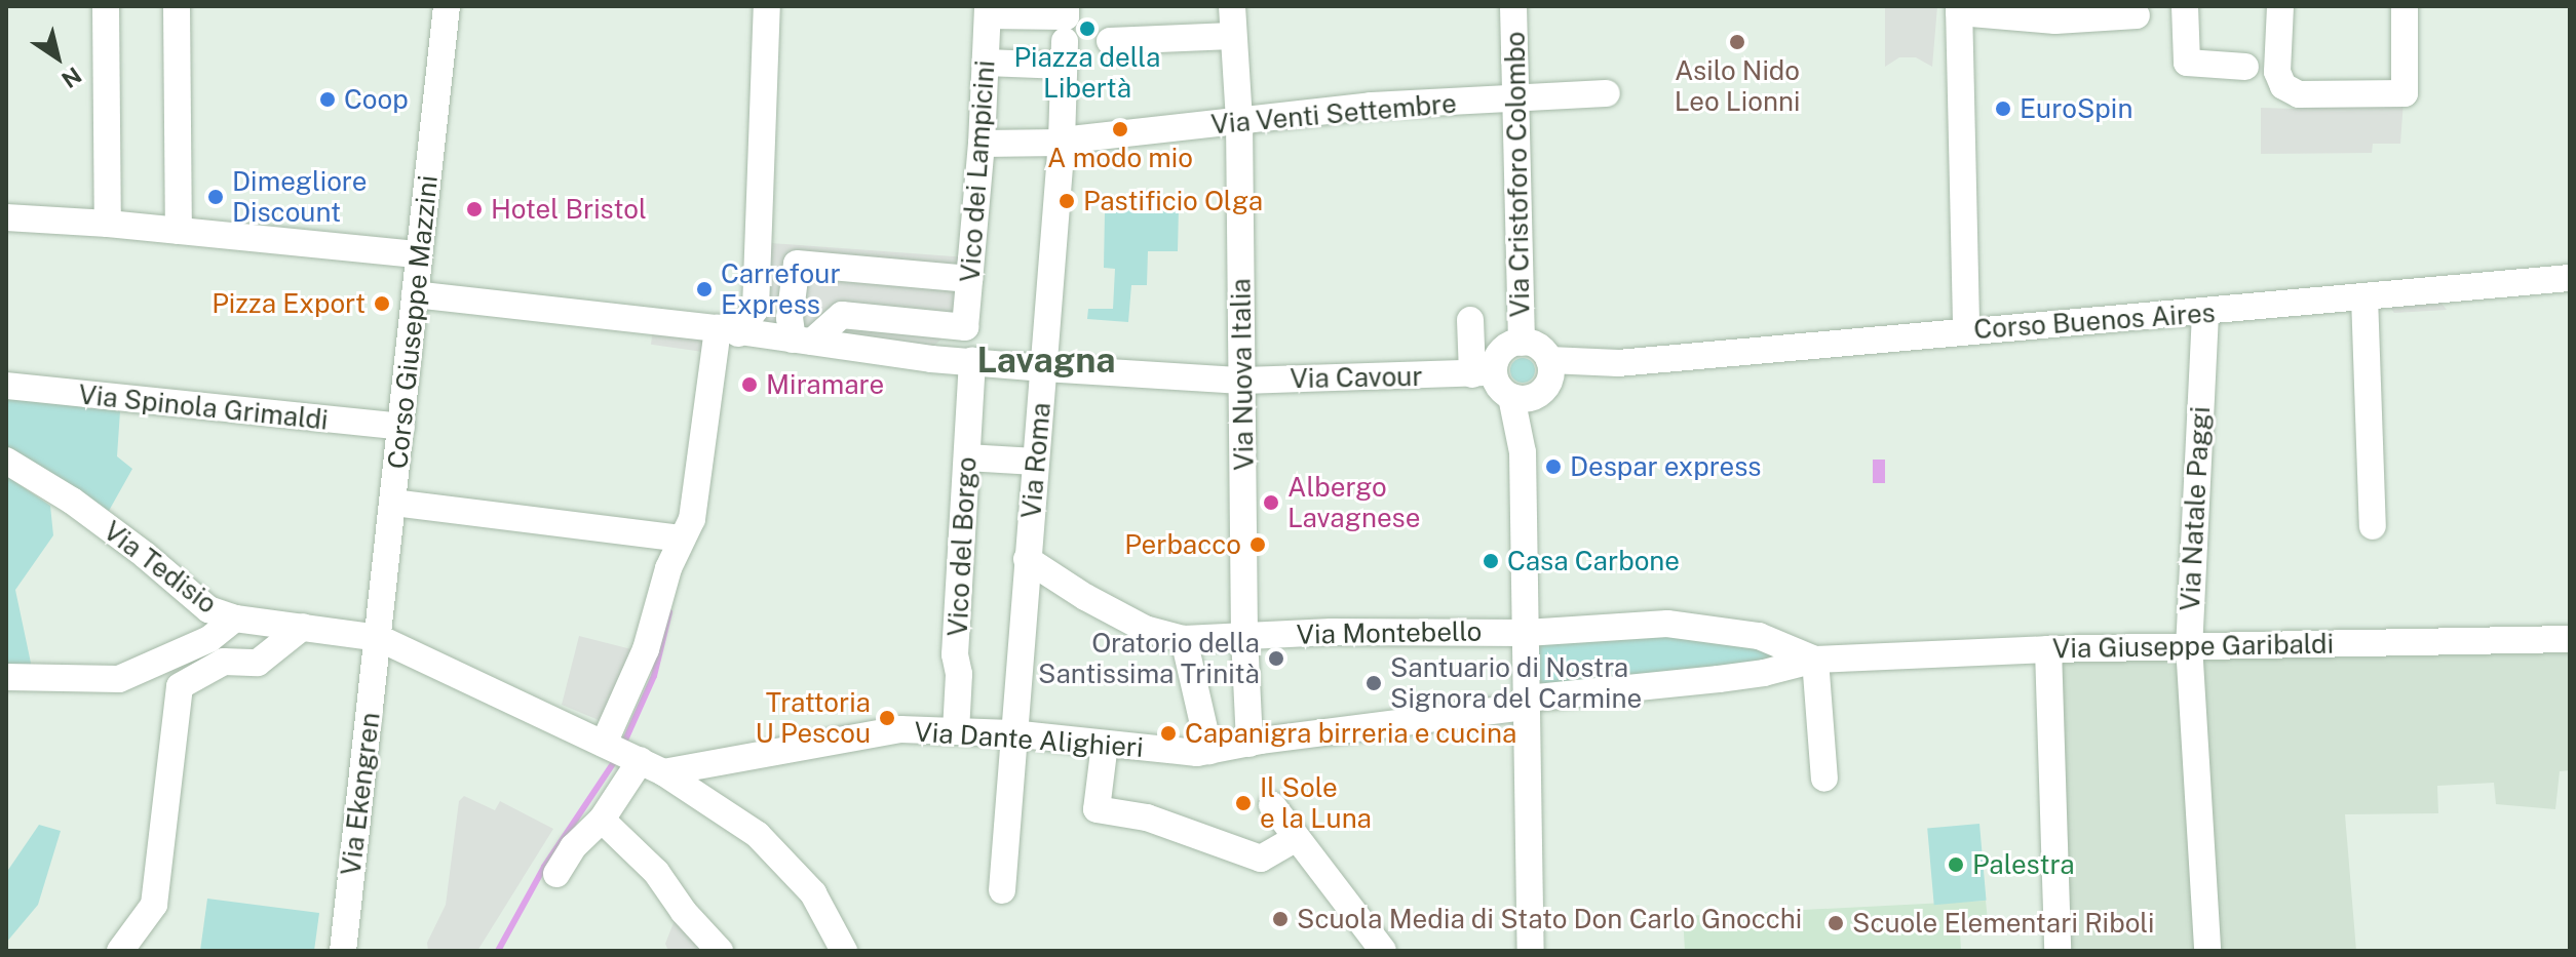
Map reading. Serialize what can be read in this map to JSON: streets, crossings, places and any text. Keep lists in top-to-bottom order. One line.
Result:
{"streets":{"street":["Via Venti Settembre","Vico dei Lampicini","Via Cristoforo Colombo","Corso Buenos Aires","Corso Giuseppe Mazzini","Via Nuova Italia","Via Cavour","Via Spinola Grimaldi","Via Roma","Via Natale Paggi","Vico del Borgo","Via Tedisio","Via Montebello","Via Giuseppe Garibaldi","Via Dante Alighieri","Via Ekengren"]},"crossings":[["Via Venti Settembre","Vico dei Lampicini"],["Via Venti Settembre","Via Cristoforo Colombo"],["Via Venti Settembre","Via Nuova Italia"],["Via Venti Settembre","Via Roma"],["Vico dei Lampicini","Via Cavour"],["Via Cristoforo Colombo","Corso Buenos Aires"],["Via Cristoforo Colombo","Via Cavour"],["Corso Buenos Aires","Via Cavour"],["Corso Buenos Aires","Via Natale Paggi"],["Corso Giuseppe Mazzini","Via Cavour"],["Corso Giuseppe Mazzini","Via Spinola Grimaldi"],["Corso Giuseppe Mazzini","Via Tedisio"],["Corso Giuseppe Mazzini","Via Ekengren"],["Via Nuova Italia","Via Cavour"],["Via Nuova Italia","Via Montebello"],["Via Nuova Italia","Via Dante Alighieri"],["Via Cavour","Via Roma"],["Via Cavour","Vico del Borgo"],["Via Roma","Via Montebello"],["Via Roma","Via Dante Alighieri"],["Via Natale Paggi","Via Giuseppe Garibaldi"],["Vico del Borgo","Via Dante Alighieri"],["Via Tedisio","Via Dante Alighieri"],["Via Tedisio","Via Ekengren"],["Via Montebello","Via Giuseppe Garibaldi"],["Via Montebello","Via Dante Alighieri"],["Via Giuseppe Garibaldi","Via Dante Alighieri"]],"districts":["Lavagna"],"places":["Piazza della Libertà","Asilo Nido Leo Lionni","Coop","EuroSpin","A modo mio","Dimegliore Discount","Pastificio Olga","Hotel Bristol","Carrefour Express","Pizza Export","Miramare","Despar express","Albergo Lavagnese","Perbacco","Casa Carbone","Oratorio della Santissima Trinità","Santuario di Nostra Signora del Carmine","Trattoria U Pescou","Capanigra birreria e cucina","Il Sole e la Luna","Palestra","Scuola Media di Stato Don Carlo Gnocchi","Scuole Elementari Riboli"],"north":"bottom right"}
